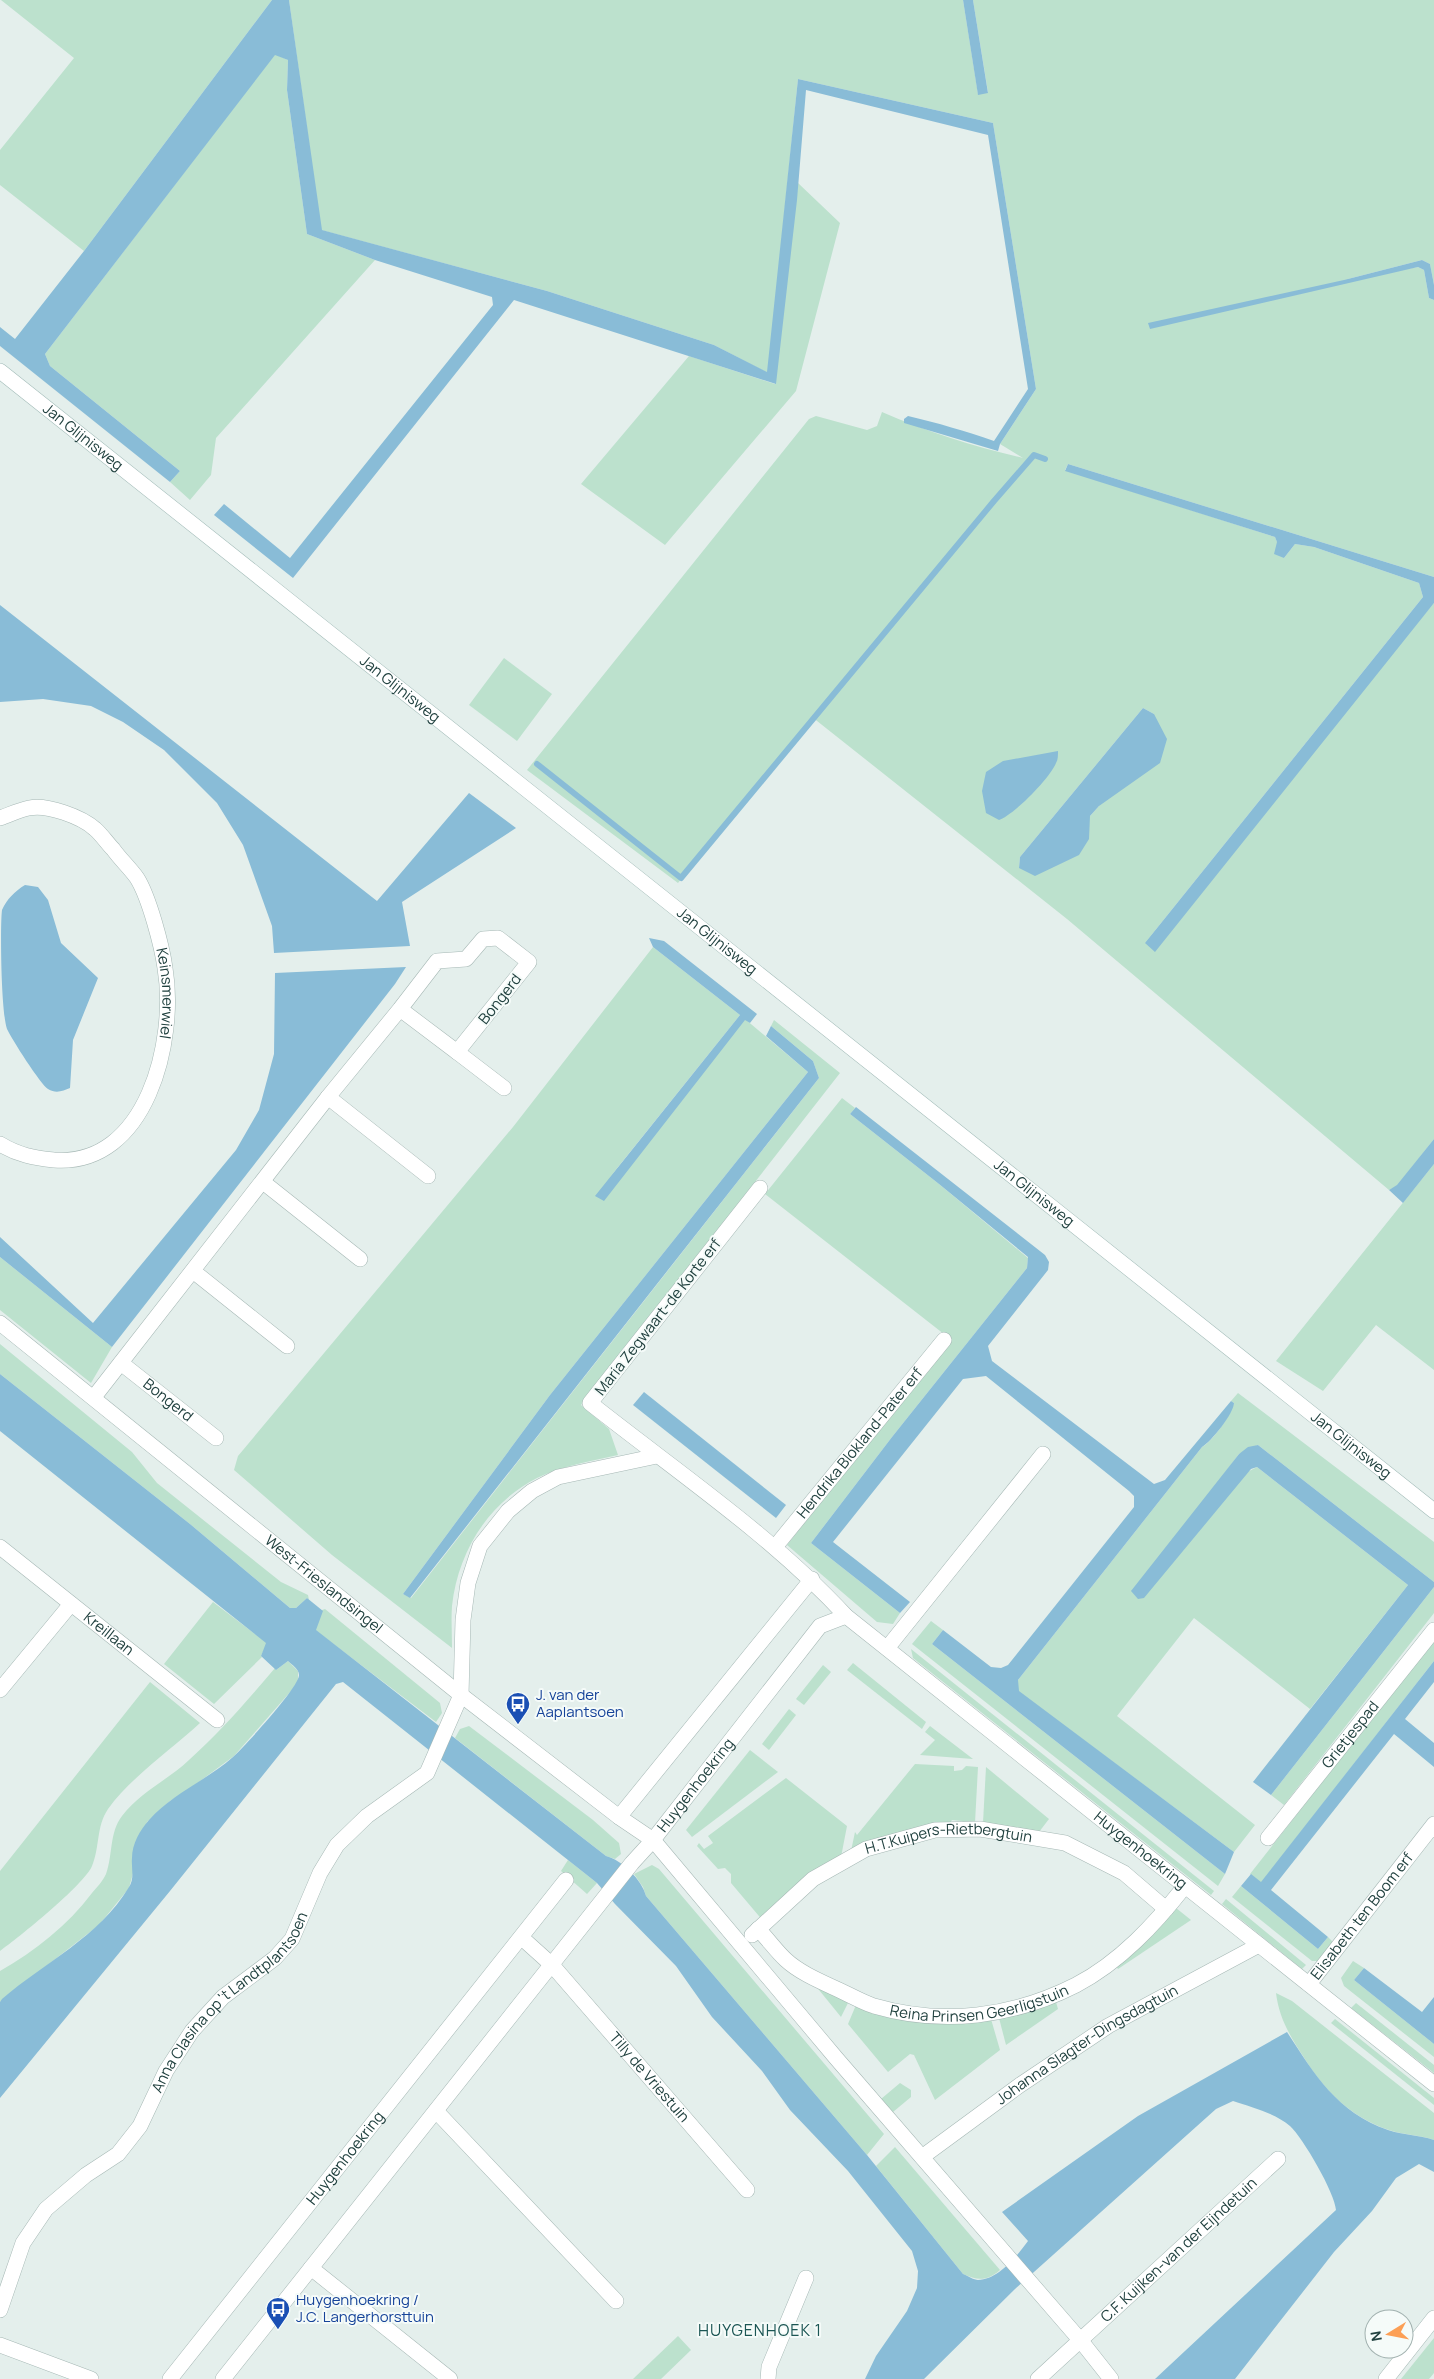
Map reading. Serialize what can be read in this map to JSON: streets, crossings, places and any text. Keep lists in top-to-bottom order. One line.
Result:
{"streets":{"street":["Jan Glijnisweg","Keinsmerwiel","Bongerd","Maria Zegwaart-de Korte erf","Hendrika Blokland-Pater erf","West-Frieslandsingel","Kreillaan","Grietjespad","Huygenhoekring","H.T.Kuipers-Rietbergtuin","Elisabeth ten Boom erf","Reina Prinsen Geerligstuin","Anna Clasina op 't Landtplantsoen","Johanna Slagter-Dingsdagtuin","Tilly de Vriestuin","C.F. Kuijken-van der Eijndetuin"]},"crossings":[["Bongerd","West-Frieslandsingel"],["Maria Zegwaart-de Korte erf","Huygenhoekring"],["Hendrika Blokland-Pater erf","Huygenhoekring"],["West-Frieslandsingel","Huygenhoekring"],["West-Frieslandsingel","Anna Clasina op 't Landtplantsoen"],["Huygenhoekring","Elisabeth ten Boom erf"],["Huygenhoekring","Reina Prinsen Geerligstuin"],["Huygenhoekring","Johanna Slagter-Dingsdagtuin"],["Huygenhoekring","Tilly de Vriestuin"],["H.T.Kuipers-Rietbergtuin","Reina Prinsen Geerligstuin"]],"districts":["HUYGENHOEK 1"],"places":{"bus stop":["J. van der Aaplantsoen","Huygenhoekring / J.C. Langerhorsttuin"]},"north":"left"}
